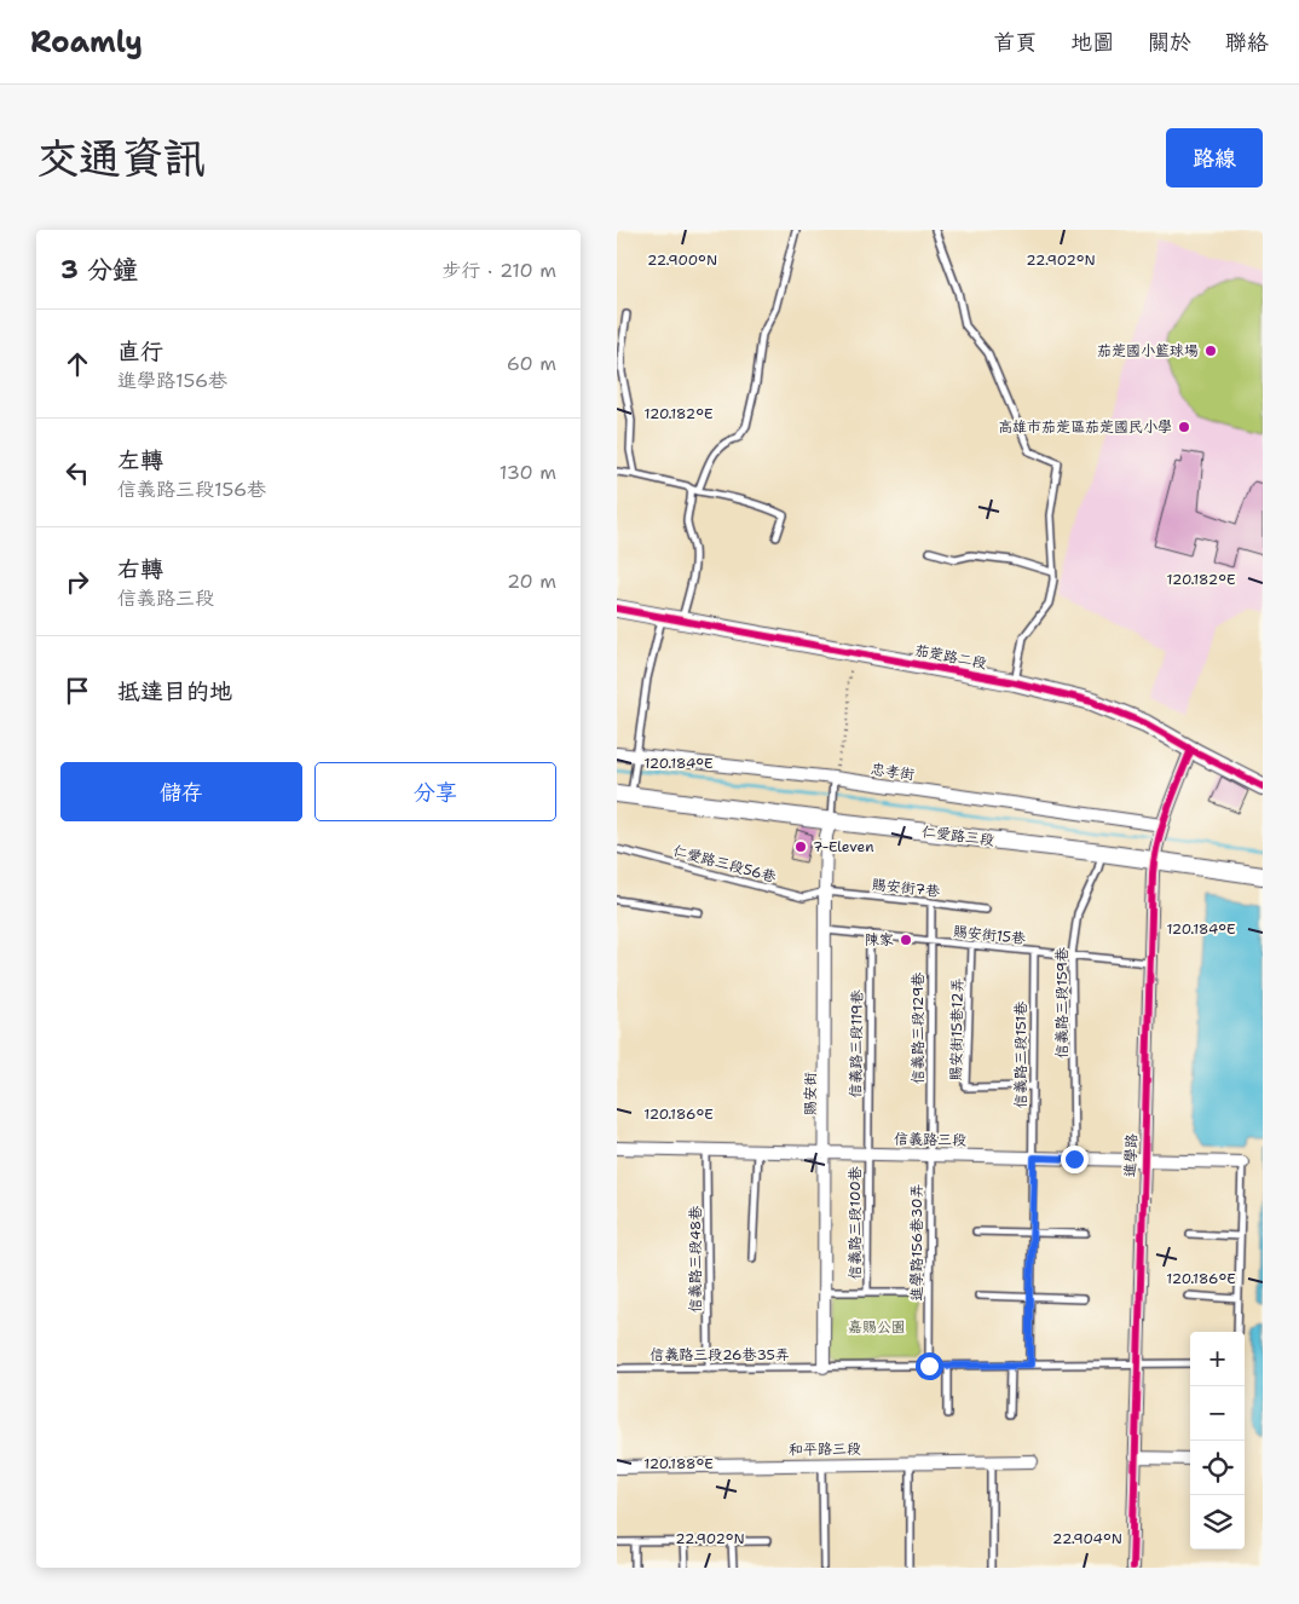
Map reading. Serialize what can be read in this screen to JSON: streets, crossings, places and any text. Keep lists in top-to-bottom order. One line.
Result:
{"streets":{"street":["茄萣路二段","忠孝街","仁愛路三段","賜安街","信義路三段","進學路","和平路三段"],"lane":["仁愛路三段56巷","賜安街7巷","賜安街15巷","信義路三段159巷","信義路三段129巷","賜安街15巷12弄","信義路三段119巷","信義路三段151巷","信義路三段100巷","進學路156巷30弄","信義路三段48巷","信義路三段26巷35弄"]},"crossings":[["茄萣路二段","進學路"],["忠孝街","進學路"],["仁愛路三段","信義路三段159巷"],["仁愛路三段","賜安街"],["仁愛路三段","進學路"],["仁愛路三段56巷","賜安街7巷"],["仁愛路三段56巷","賜安街"],["賜安街7巷","信義路三段129巷"],["賜安街7巷","賜安街"],["賜安街15巷","信義路三段159巷"],["賜安街15巷","信義路三段129巷"],["賜安街15巷","賜安街15巷12弄"],["賜安街15巷","信義路三段119巷"],["賜安街15巷","信義路三段151巷"],["賜安街15巷","賜安街"],["賜安街15巷","進學路"],["信義路三段159巷","信義路三段"],["信義路三段129巷","信義路三段"],["信義路三段129巷","進學路156巷30弄"],["賜安街15巷12弄","信義路三段151巷"],["信義路三段119巷","信義路三段"],["信義路三段119巷","信義路三段100巷"],["信義路三段151巷","信義路三段"],["信義路三段151巷","信義路三段26巷35弄"],["賜安街","信義路三段"],["賜安街","信義路三段26巷35弄"],["信義路三段","進學路"],["信義路三段","信義路三段100巷"],["信義路三段","進學路156巷30弄"],["信義路三段","信義路三段48巷"],["進學路","信義路三段26巷35弄"],["進學路156巷30弄","信義路三段26巷35弄"],["信義路三段48巷","信義路三段26巷35弄"]],"parks":["嘉賜公園"],"places":["茄萣國小籃球場","高雄市茄萣區茄萣國民小學","7-Eleven","陳家"],"page":{"header":"Roamly","nav":["首頁","地圖","關於","聯絡"],"buttons":["路線",["儲存","分享"]],"title":"交通資訊","heading":["3 分鐘","步行 · 210 m"],"list":[["直行","進學路156巷","60 m"],["左轉","信義路三段156巷","130 m"],["右轉","信義路三段","20 m"],"抵達目的地"],"map_buttons":["+","−"]},"coordinates":["22.900°N","22.902°N","120.182°E","120.184°E","120.186°E","120.188°E","22.904°N"]}
